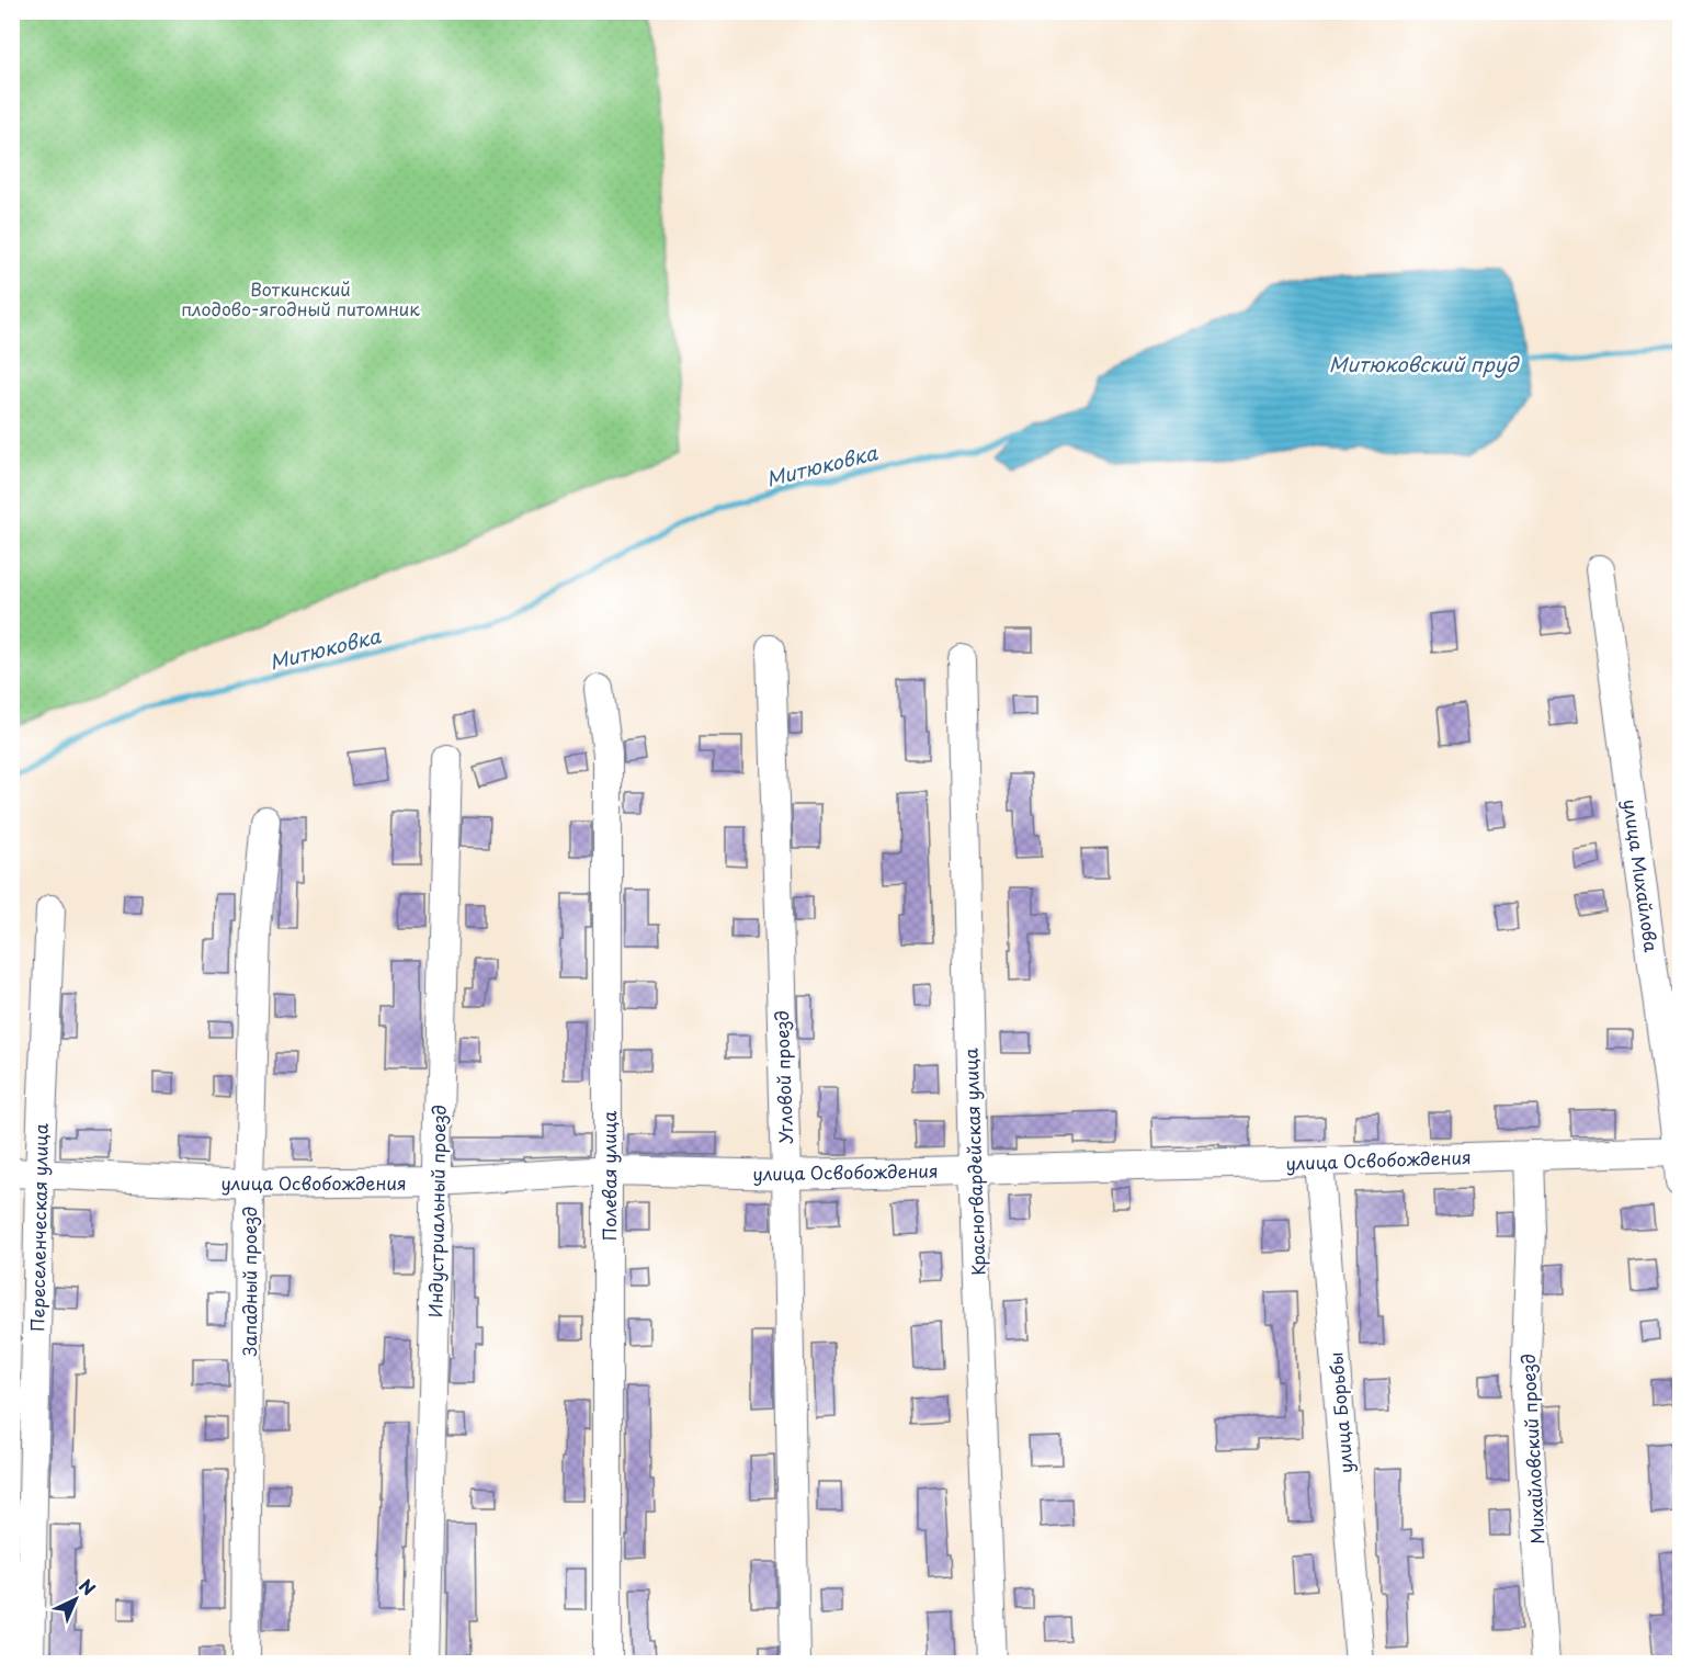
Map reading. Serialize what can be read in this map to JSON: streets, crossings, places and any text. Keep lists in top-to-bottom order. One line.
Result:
{"streets":{"street":["улица Михайлова","Угловой проезд","улица Освобождения","Красногвардейская улица","Полевая улица","Индустриальный проезд","Переселенческая улица","Западный проезд","улица Борьбы","Михайловский проезд"]},"crossings":[["улица Михайлова","улица Освобождения"],["Угловой проезд","улица Освобождения"],["улица Освобождения","Красногвардейская улица"],["улица Освобождения","Полевая улица"],["улица Освобождения","Индустриальный проезд"],["улица Освобождения","Переселенческая улица"],["улица Освобождения","Западный проезд"],["улица Освобождения","улица Борьбы"],["улица Освобождения","Михайловский проезд"]],"water":["Митюковский пруд","Митюковка"],"parks":["Воткинский плодово-ягодный питомник"],"north":"top right"}
